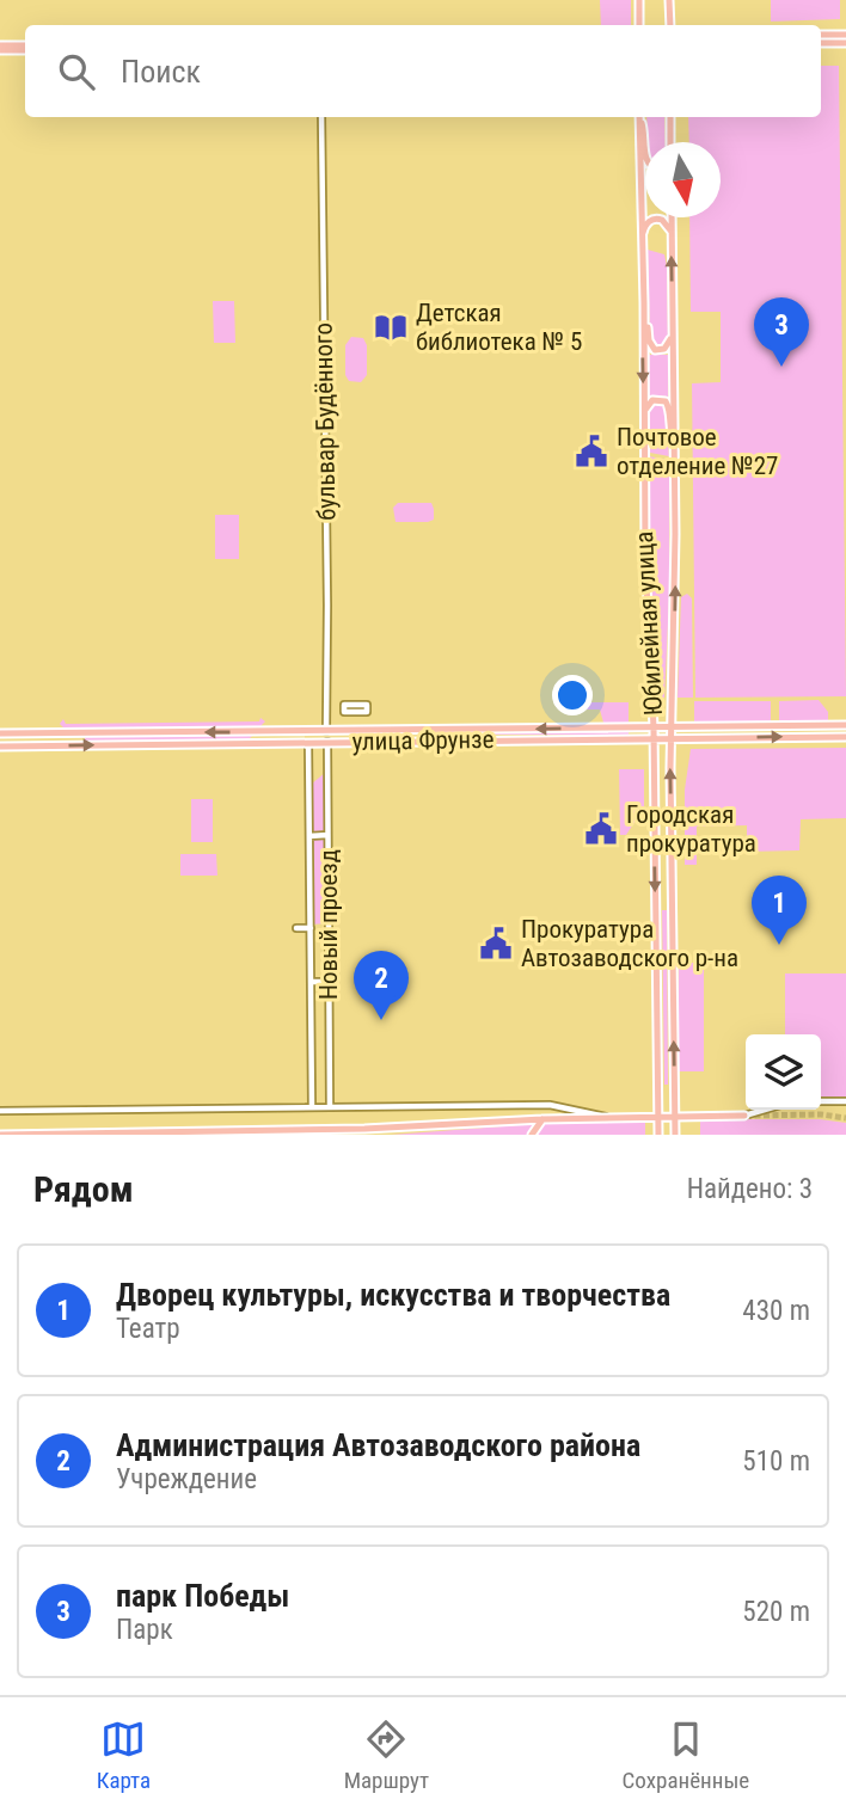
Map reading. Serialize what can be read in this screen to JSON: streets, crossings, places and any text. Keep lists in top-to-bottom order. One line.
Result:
{"streets":{"main road":["Юбилейная улица","улица Фрунзе"],"street":["бульвар Будённого","Новый проезд"]},"crossings":[["бульвар Будённого","улица Фрунзе"],["Юбилейная улица","улица Фрунзе"],["улица Фрунзе","Новый проезд"]],"places":{"library":["Детская библиотека № 5"],"public building":["Почтовое отделение №27","Городская прокуратура","Прокуратура Автозаводского р-на"]},"north":"bottom","page":{"search":"Поиск","pins":["3","1","2"],"heading":["Рядом","Найдено: 3"],"list":[{"mark":"1","name":"Дворец культуры, искусства и творчества","note":"Театр","value":"430 m"},{"mark":"2","name":"Администрация Автозаводского района","note":"Учреждение","value":"510 m"},{"mark":"3","name":"парк Победы","note":"Парк","value":"520 m"}],"nav":["Карта","Маршрут","Сохранённые"]}}
